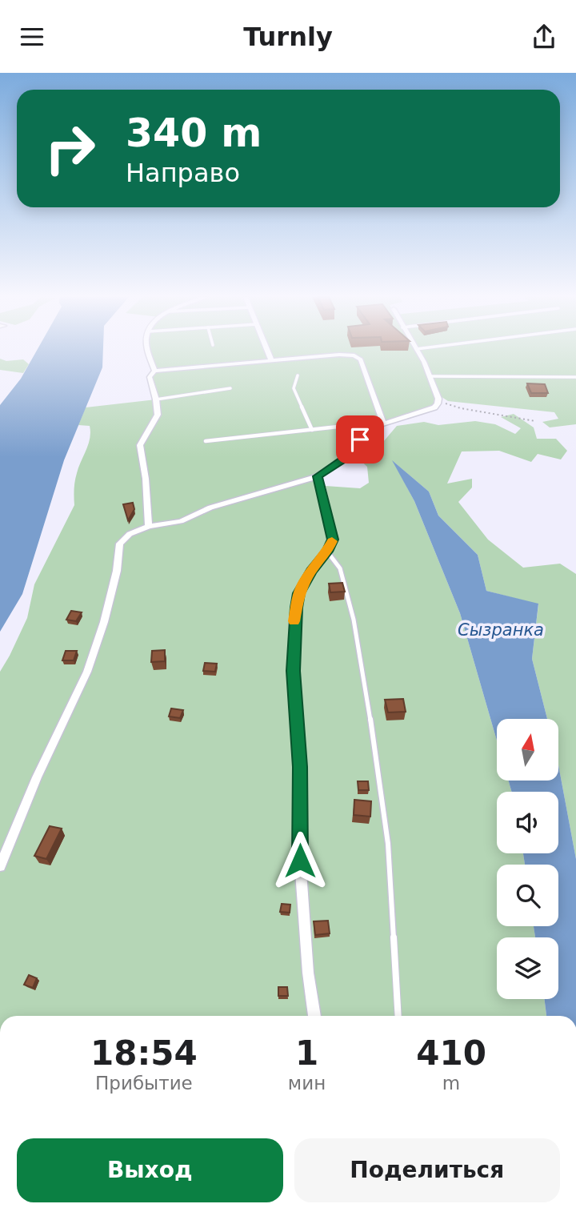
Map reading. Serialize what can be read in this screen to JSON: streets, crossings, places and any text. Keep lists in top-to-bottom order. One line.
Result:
{"water":["Сызранка"],"north":"top","page":{"header":"Turnly","turn":["340 m","Направо"],"eta":["18:54","Прибытие","1","мин","410","m"],"buttons":["Выход","Поделиться"]}}
